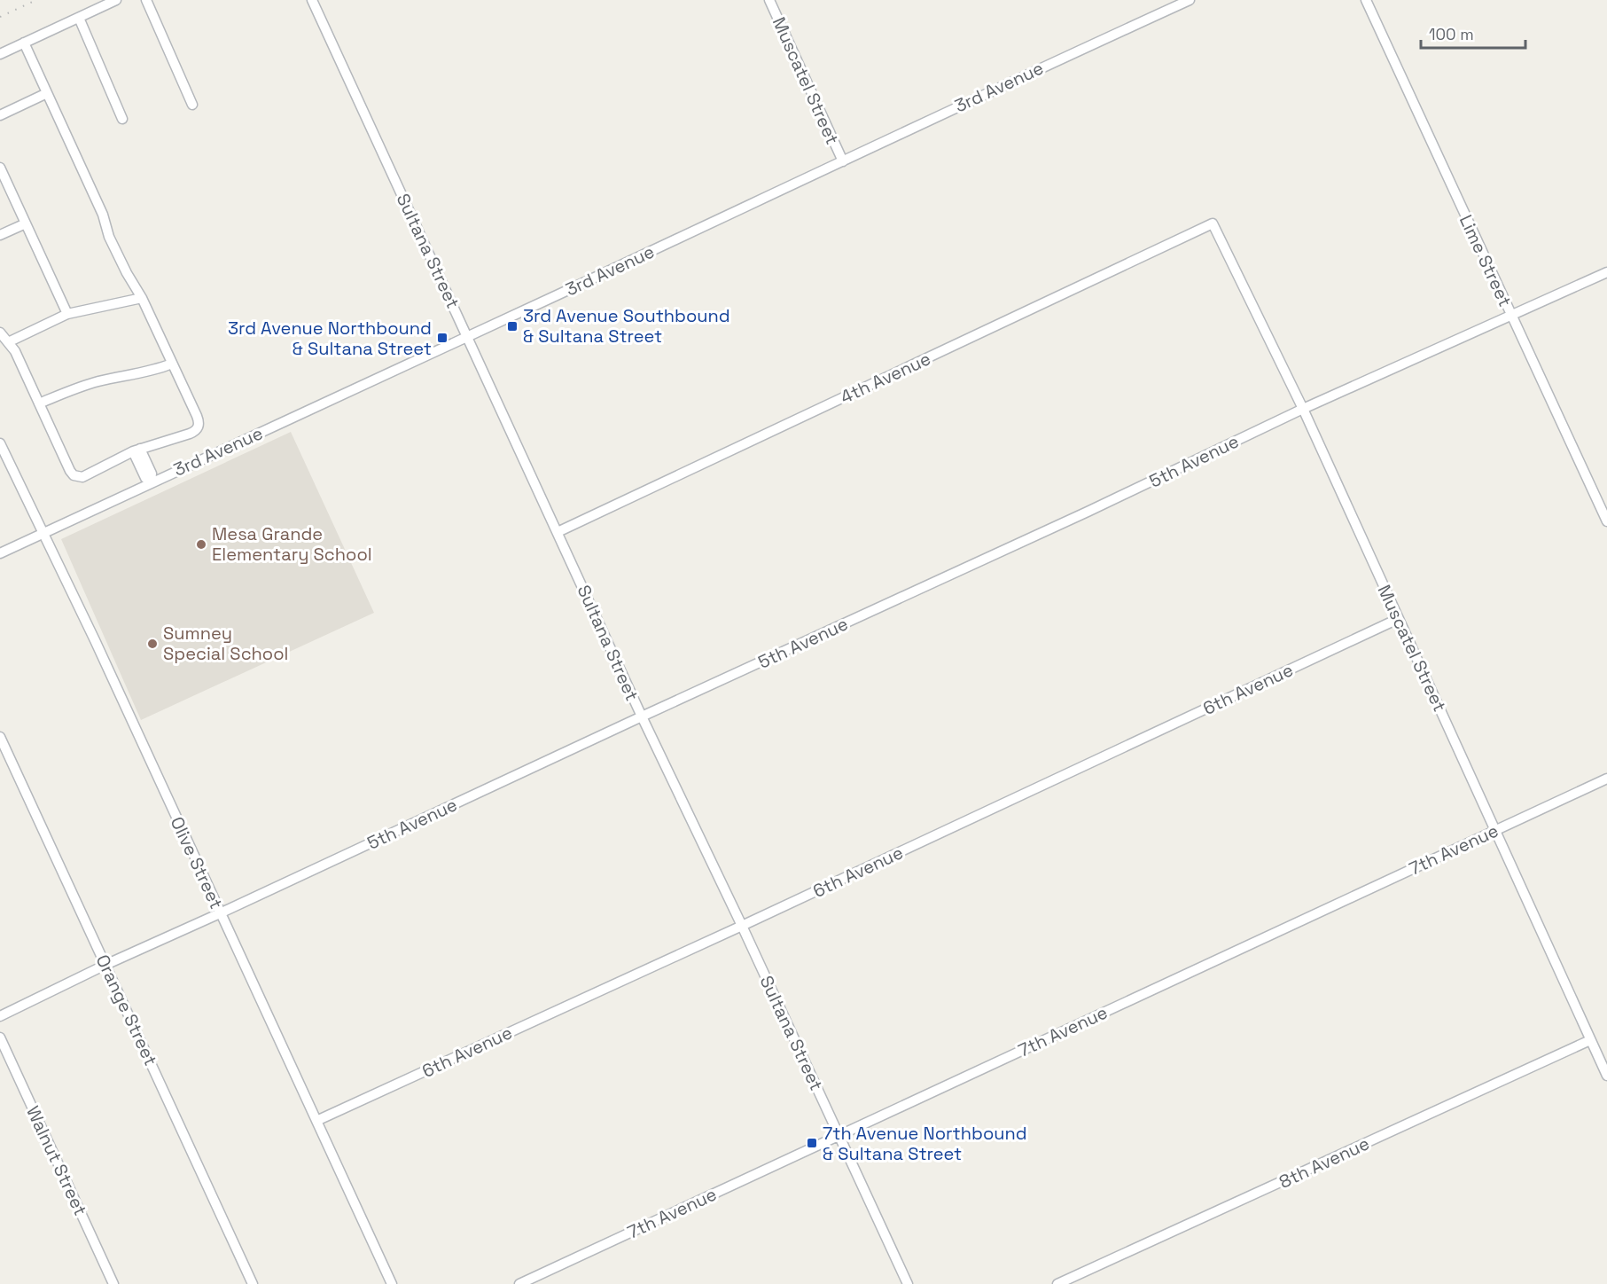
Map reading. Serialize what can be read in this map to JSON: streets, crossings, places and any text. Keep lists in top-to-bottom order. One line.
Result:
{"streets":{"street":["Muscatel Street","3rd Avenue","Sultana Street","Lime Street","4th Avenue","5th Avenue","6th Avenue","7th Avenue","Olive Street","Orange Street","Walnut Street","8th Avenue"]},"crossings":[["Muscatel Street","3rd Avenue"],["Muscatel Street","4th Avenue"],["Muscatel Street","5th Avenue"],["Muscatel Street","6th Avenue"],["Muscatel Street","7th Avenue"],["Muscatel Street","8th Avenue"],["3rd Avenue","Sultana Street"],["3rd Avenue","Olive Street"],["Sultana Street","4th Avenue"],["Sultana Street","5th Avenue"],["Sultana Street","6th Avenue"],["Sultana Street","7th Avenue"],["Lime Street","5th Avenue"],["5th Avenue","Olive Street"],["5th Avenue","Orange Street"],["6th Avenue","Olive Street"]],"places":{"transit":["3rd Avenue Southbound & Sultana Street","3rd Avenue Northbound & Sultana Street","7th Avenue Northbound & Sultana Street"],"other":["Mesa Grande Elementary School","Sumney Special School"]},"scale_bar":"100 m"}
